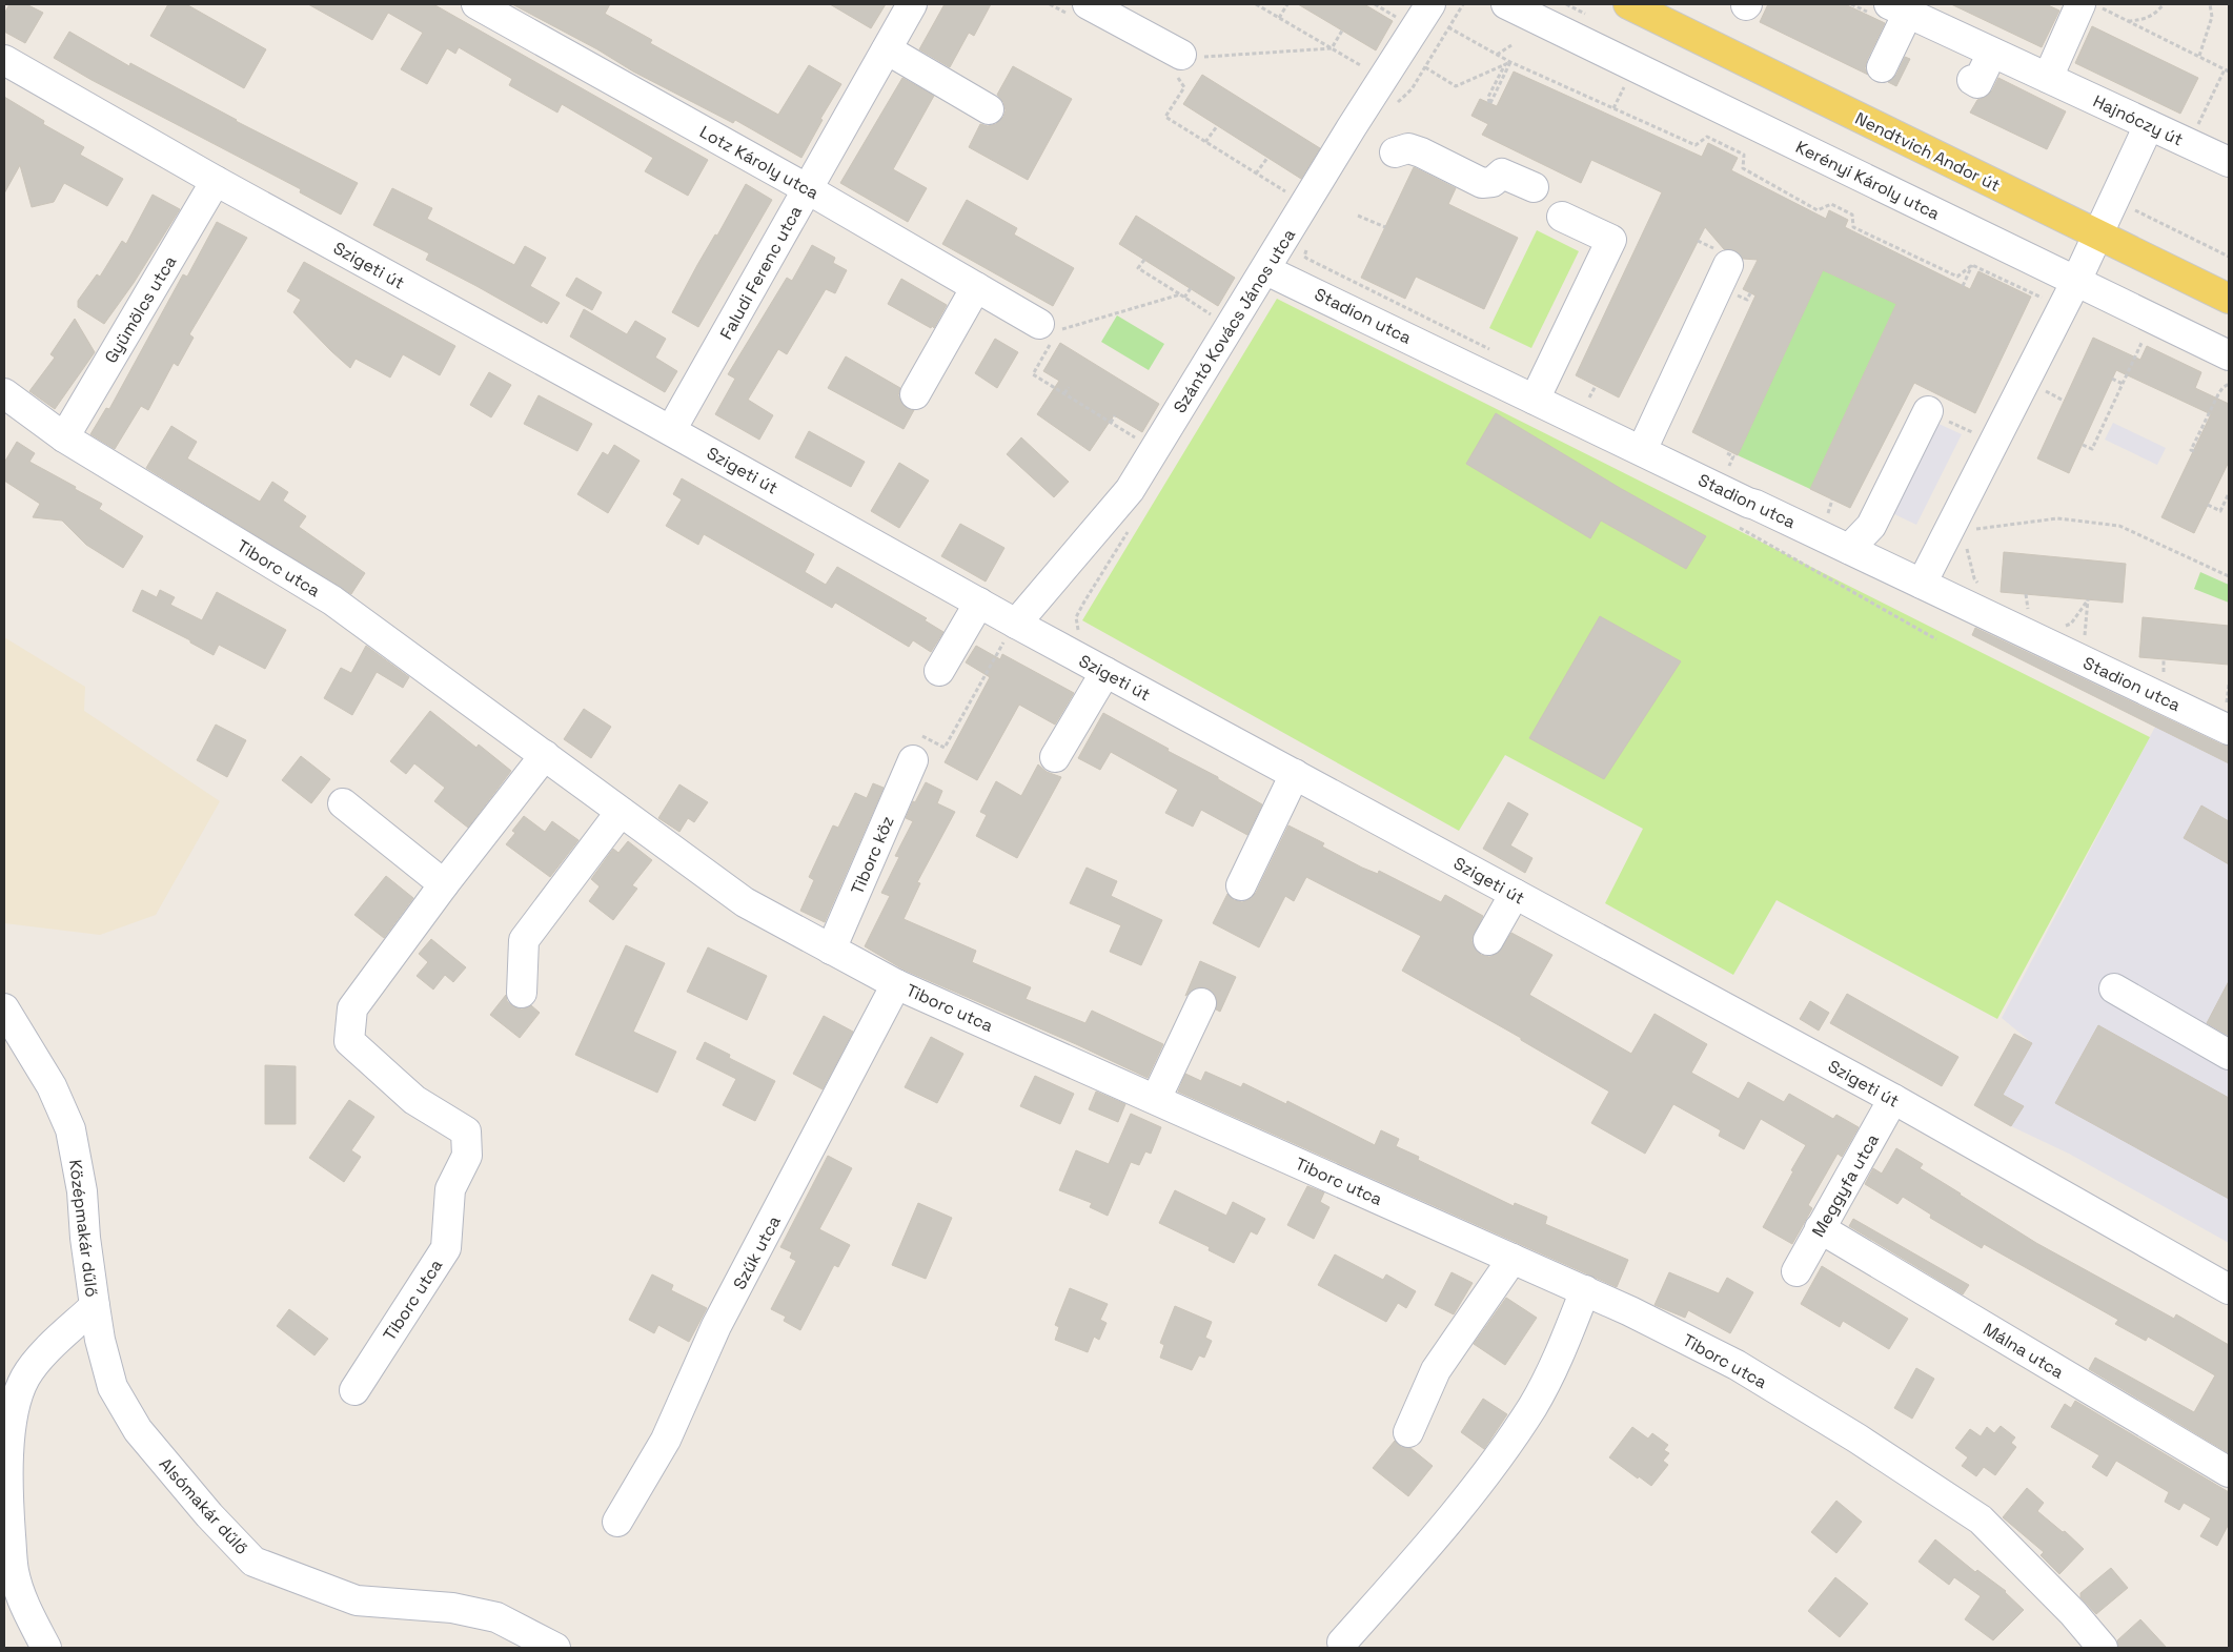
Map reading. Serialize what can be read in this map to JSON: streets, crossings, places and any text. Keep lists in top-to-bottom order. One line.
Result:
{"streets":{"main road":["Nendtvich Andor út"],"street":["Hajnóczy út","Lotz Károly utca","Kerényi Károly utca","Szigeti út","Faludi Ferenc utca","Gyümölcs utca","Stadion utca","Szántó Kovács János utca","Tiborc utca","Tiborc köz","Meggyfa utca","Középmakár dűlő","Szűk utca","Málna utca","Alsómakár dűlő"]},"crossings":[["Lotz Károly utca","Faludi Ferenc utca"],["Szigeti út","Faludi Ferenc utca"],["Szigeti út","Gyümölcs utca"],["Szigeti út","Szántó Kovács János utca"],["Szigeti út","Meggyfa utca"],["Gyümölcs utca","Tiborc utca"],["Stadion utca","Szántó Kovács János utca"],["Tiborc utca","Tiborc köz"],["Tiborc utca","Szűk utca"],["Meggyfa utca","Málna utca"],["Középmakár dűlő","Alsómakár dűlő"]]}
